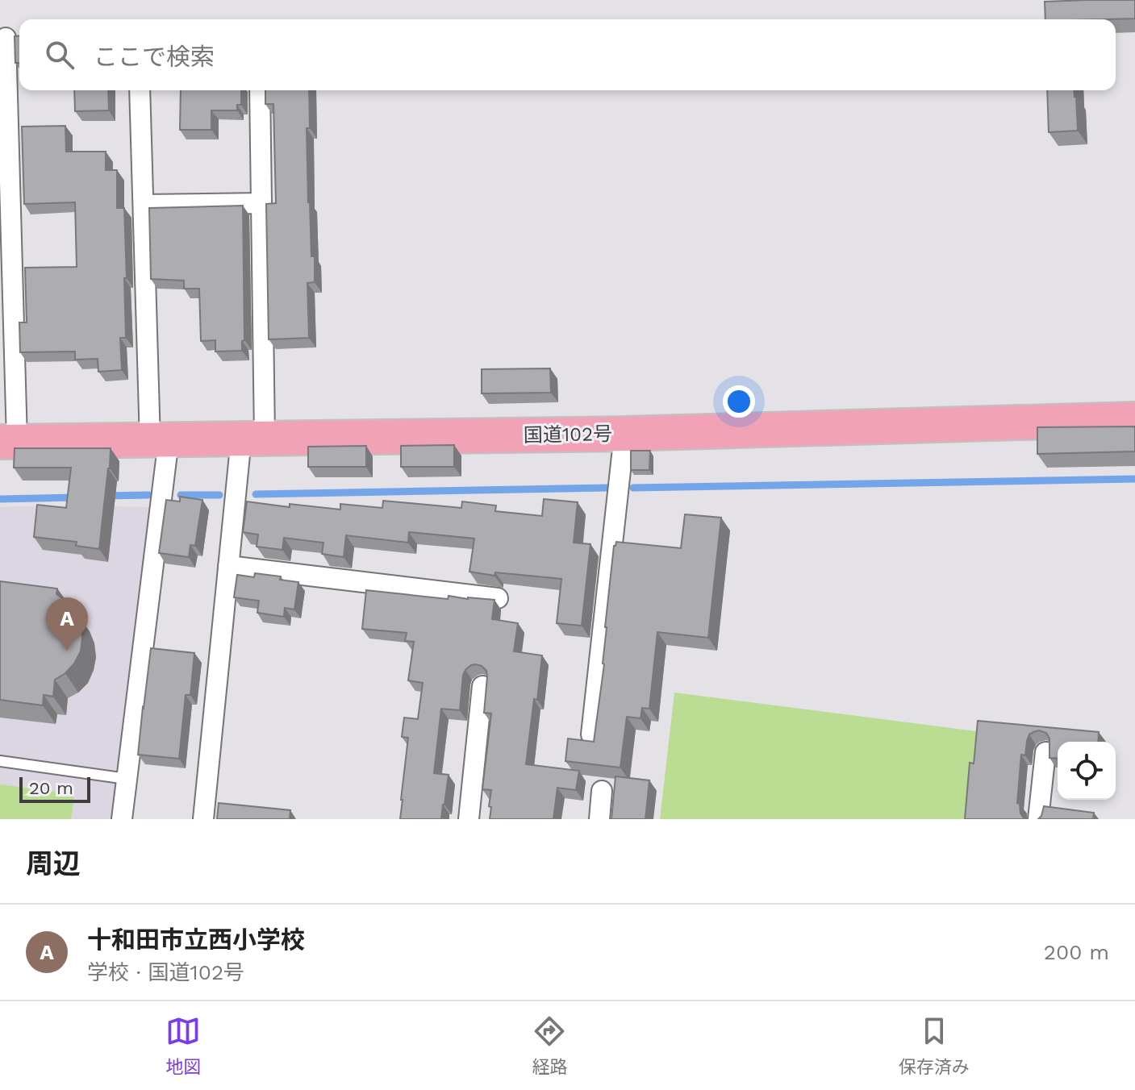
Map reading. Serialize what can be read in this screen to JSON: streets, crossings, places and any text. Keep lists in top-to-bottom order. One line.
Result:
{"streets":{"highway":["国道102号"]},"scale_bar":"20 m","page":{"search":"ここで検索","pins":"A","scale":"20 m","heading":"周辺","list":[{"mark":"A","name":"十和田市立西小学校","note":"学校 · 国道102号","value":"200 m"}],"nav":["地図","経路","保存済み"]}}
